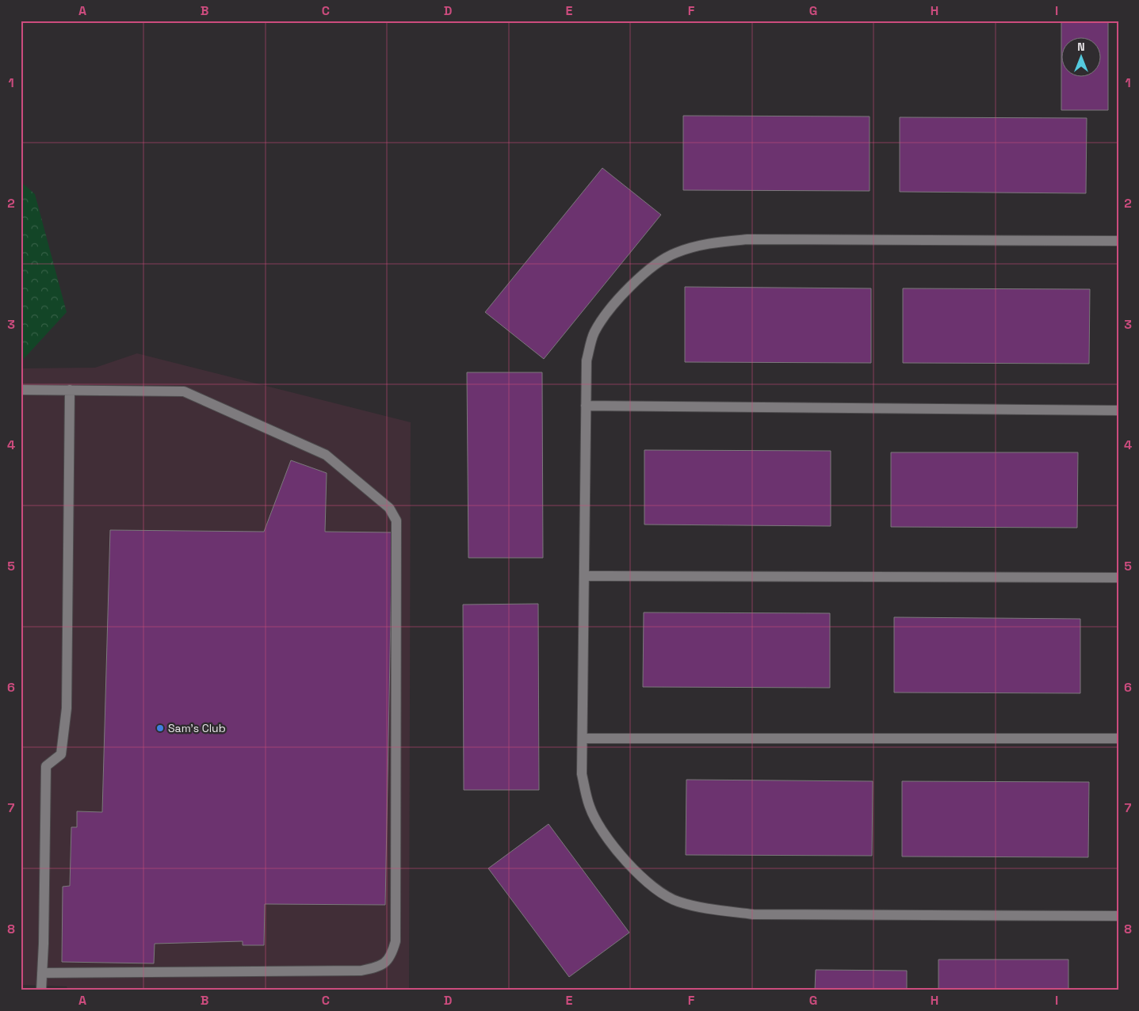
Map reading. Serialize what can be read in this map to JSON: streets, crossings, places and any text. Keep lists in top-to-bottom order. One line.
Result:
{"places":["Sam's Club"],"north":"top","grid":{"columns":["A","B","C","D","E","F","G","H","I"],"rows":["1","2","3","4","5","6","7","8"]}}
